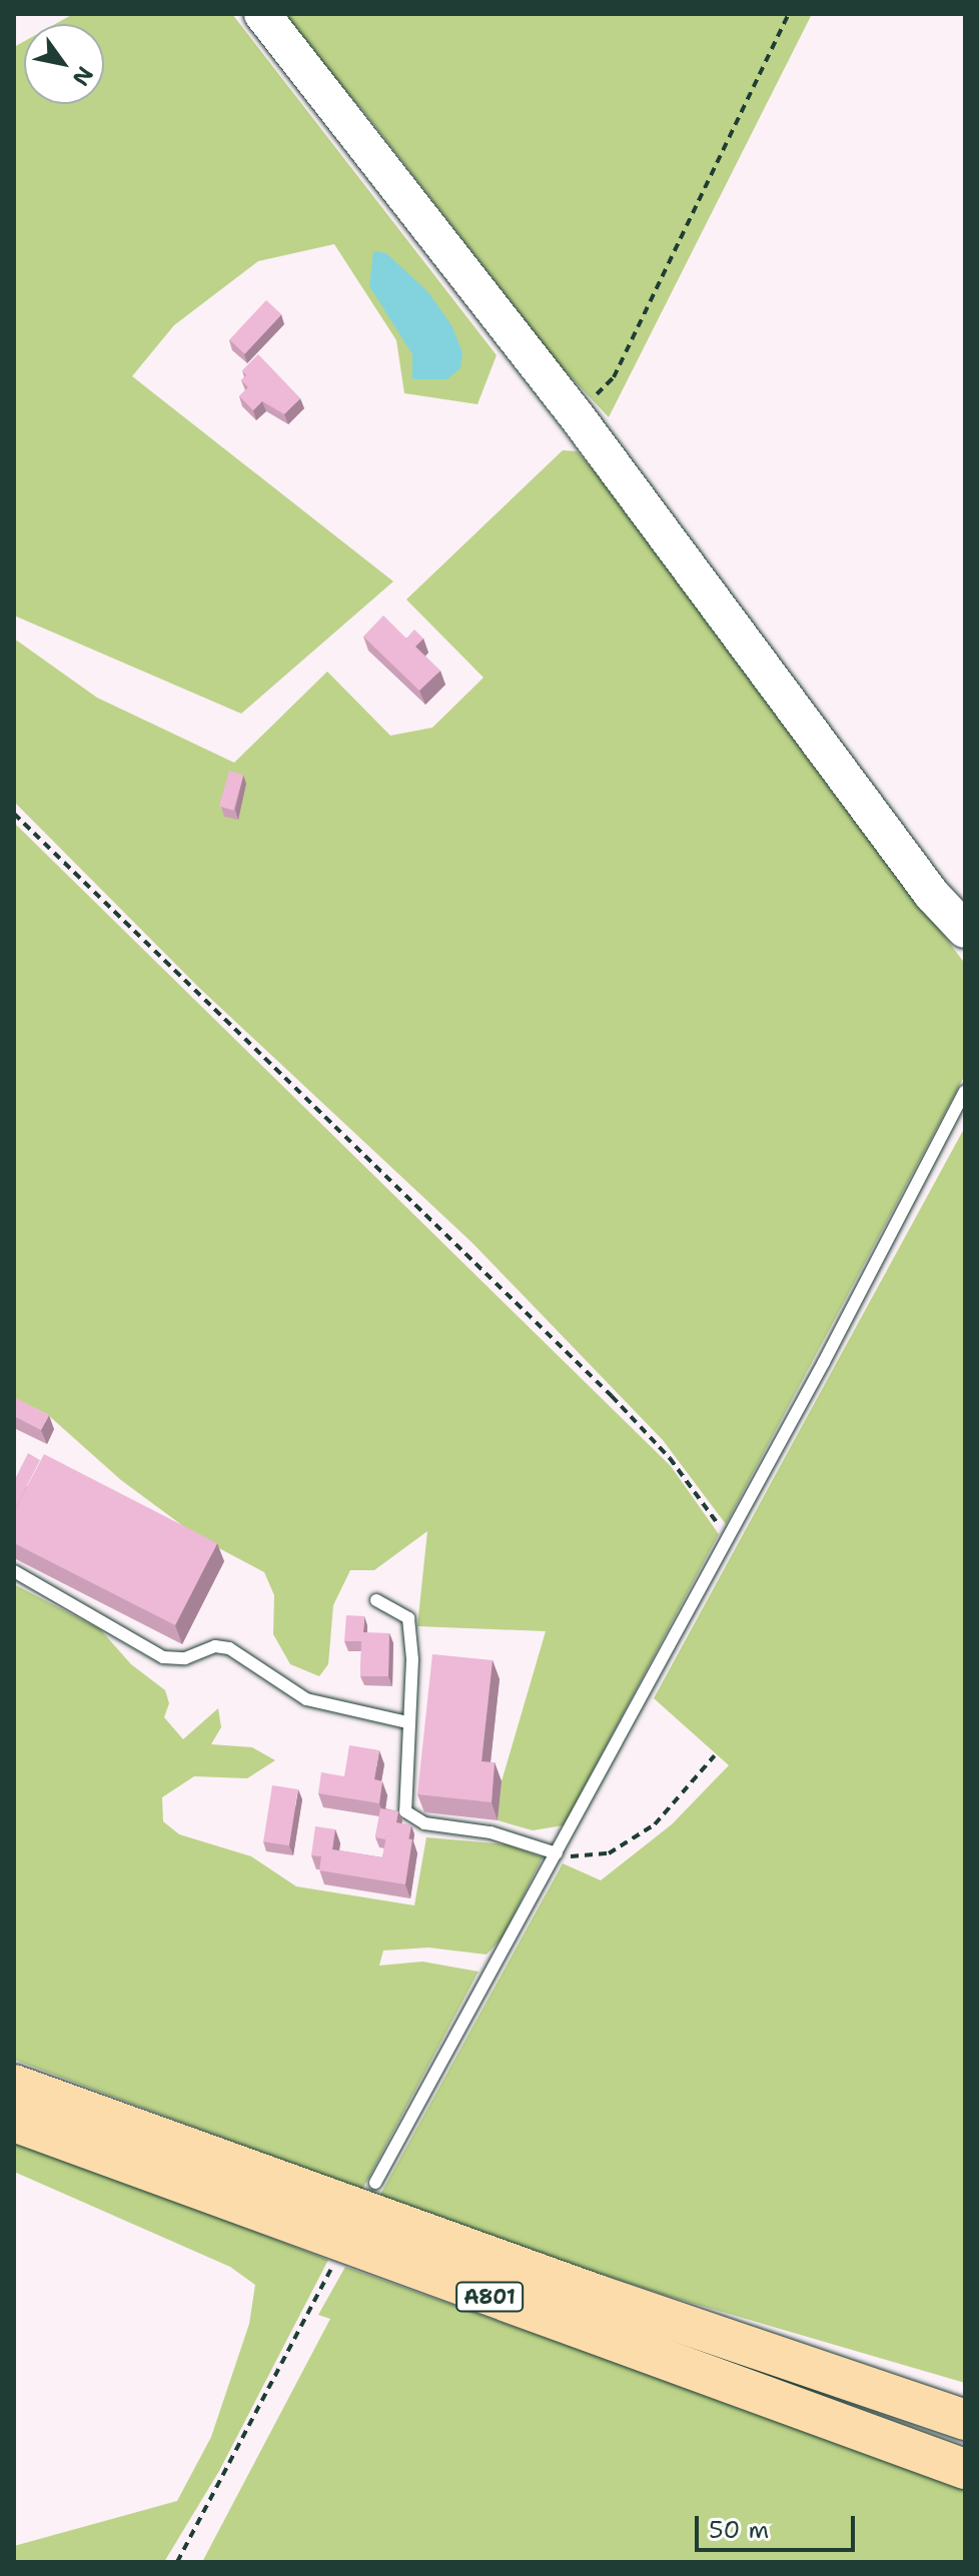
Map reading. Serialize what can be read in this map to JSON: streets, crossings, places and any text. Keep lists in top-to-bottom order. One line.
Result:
{"streets":{"main road":["A801"]},"scale_bar":"50 m","north":"bottom right"}
